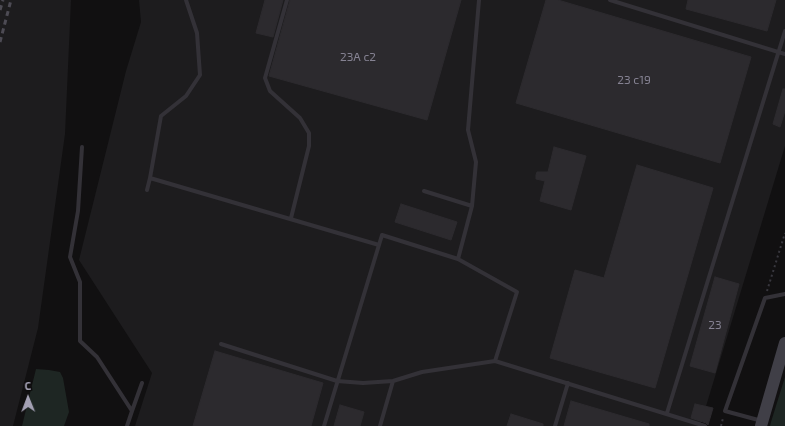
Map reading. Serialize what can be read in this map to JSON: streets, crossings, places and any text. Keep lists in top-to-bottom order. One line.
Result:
{"house_numbers":["23А с2","23 с19","23"],"north":"top"}
